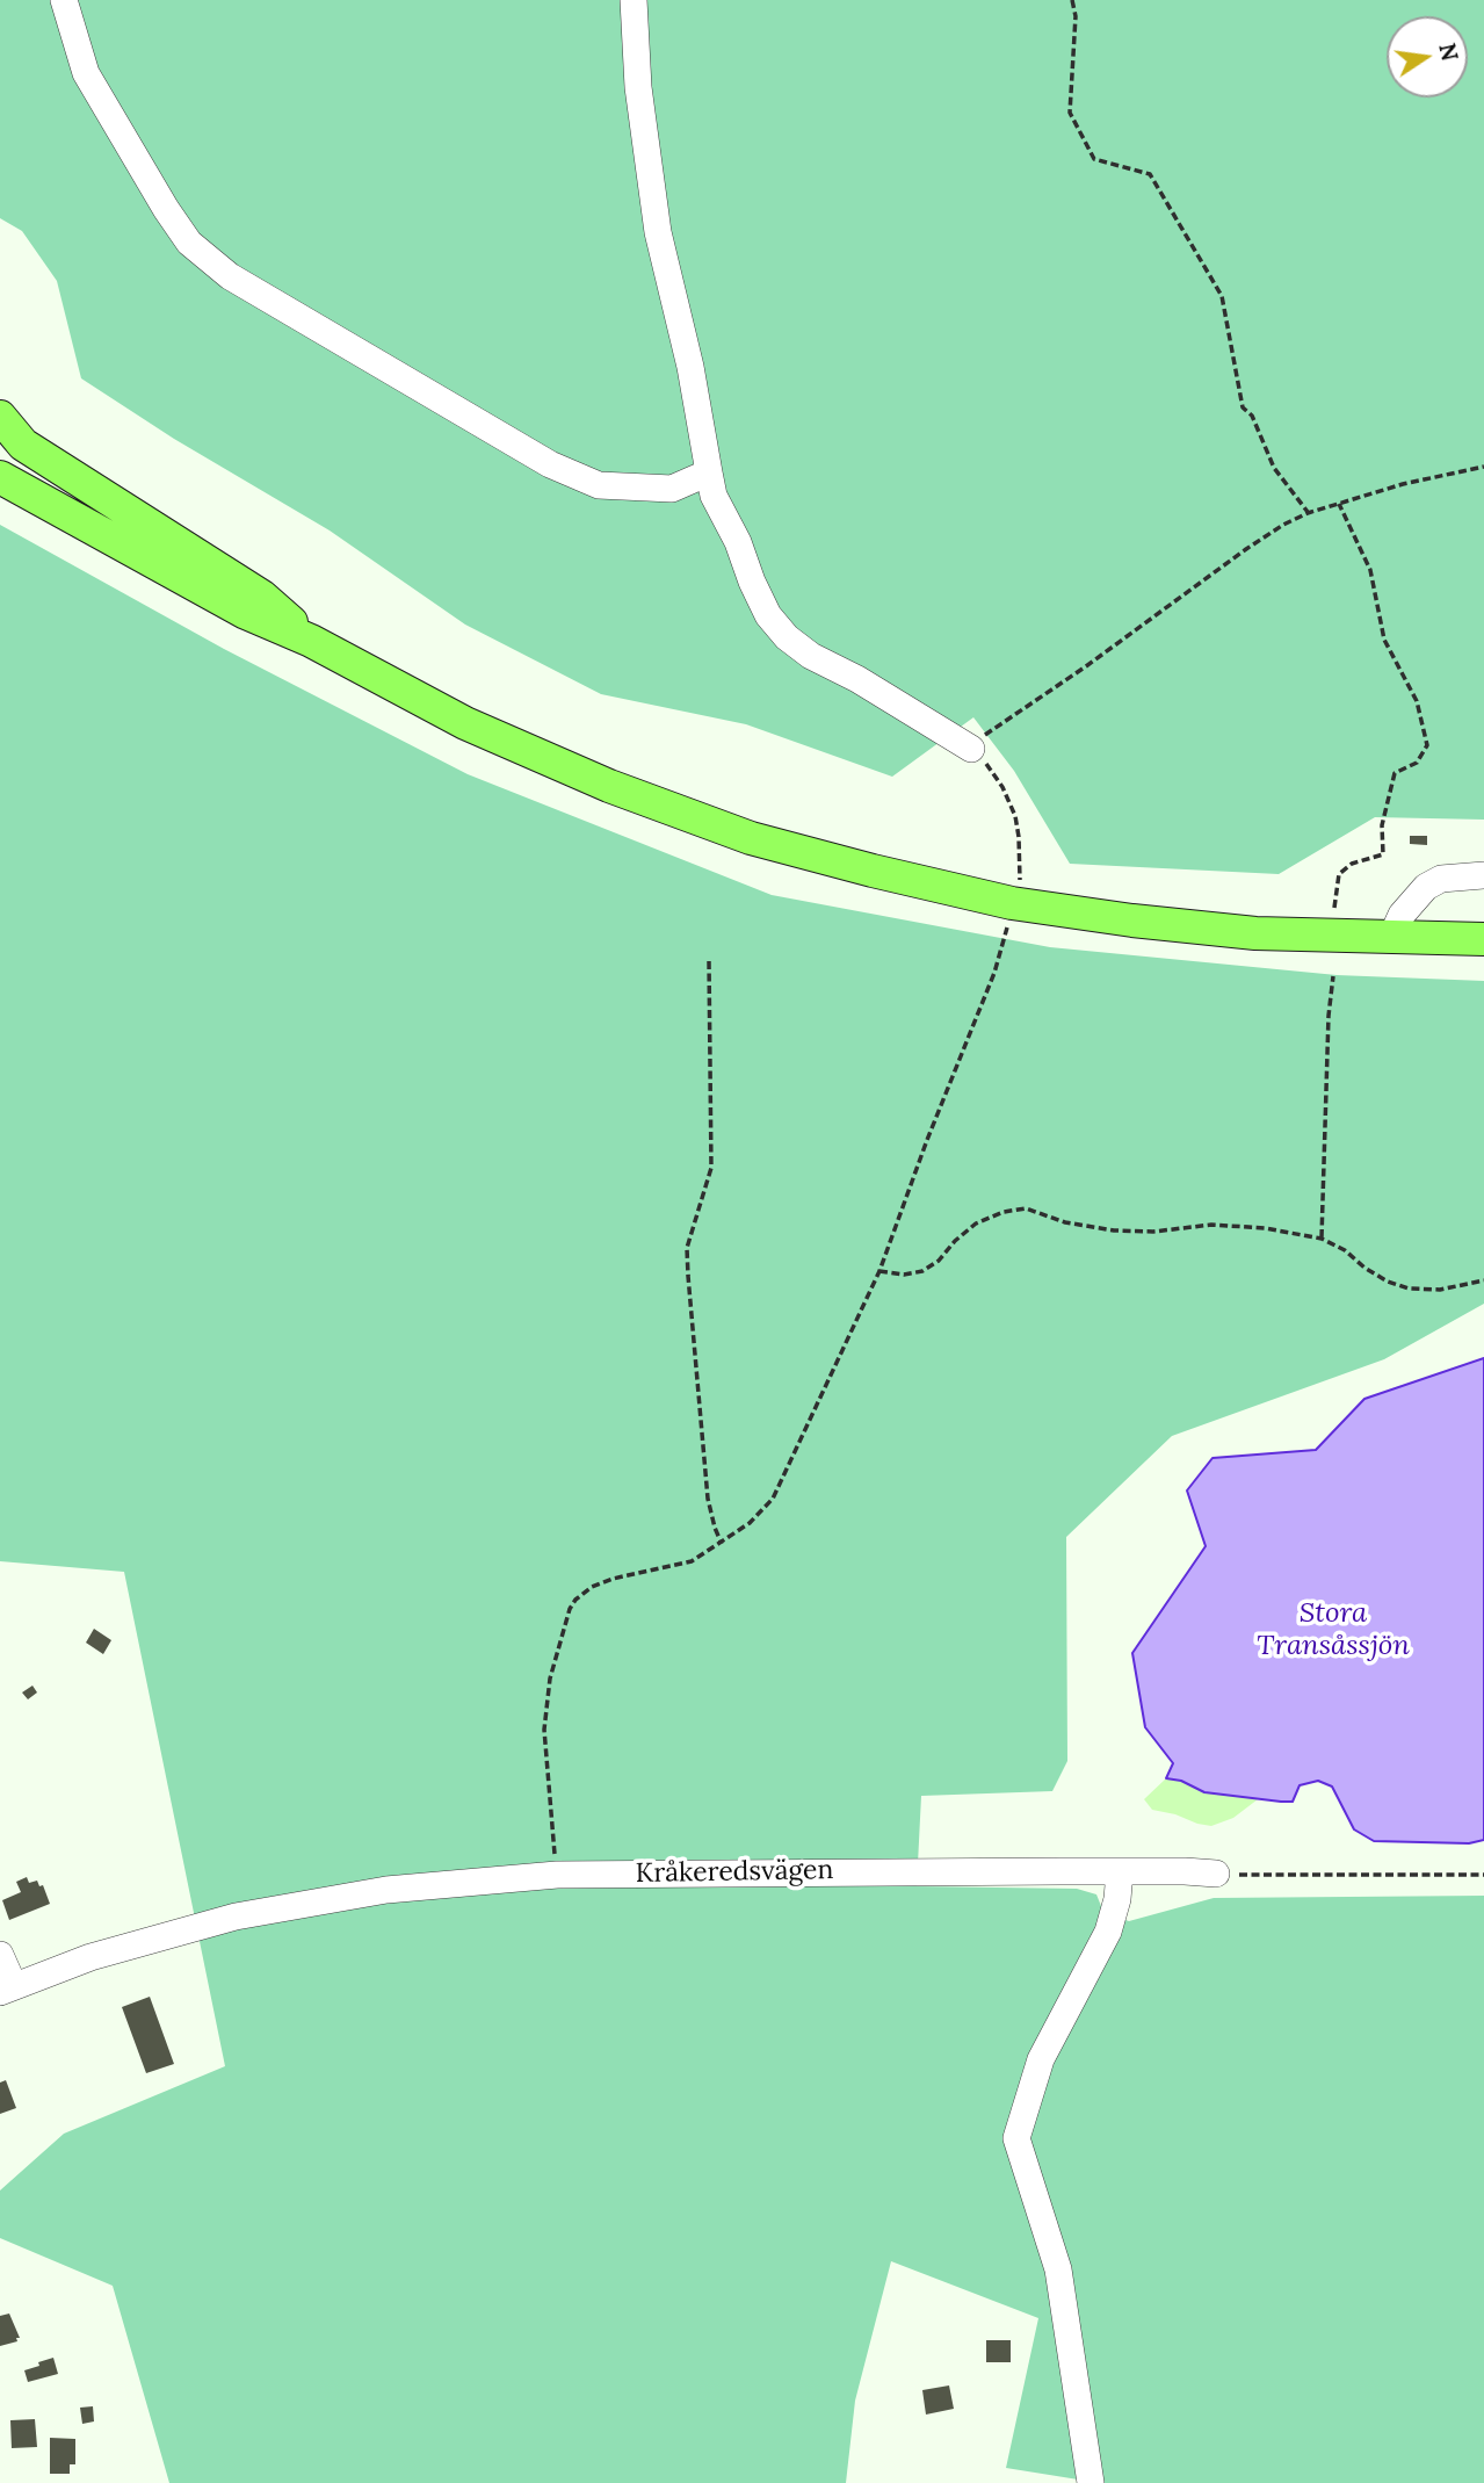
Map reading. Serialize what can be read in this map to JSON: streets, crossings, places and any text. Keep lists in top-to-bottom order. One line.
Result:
{"streets":{"street":["Kråkeredsvägen"]},"water":["Stora Transåssjön"],"north":"right"}
